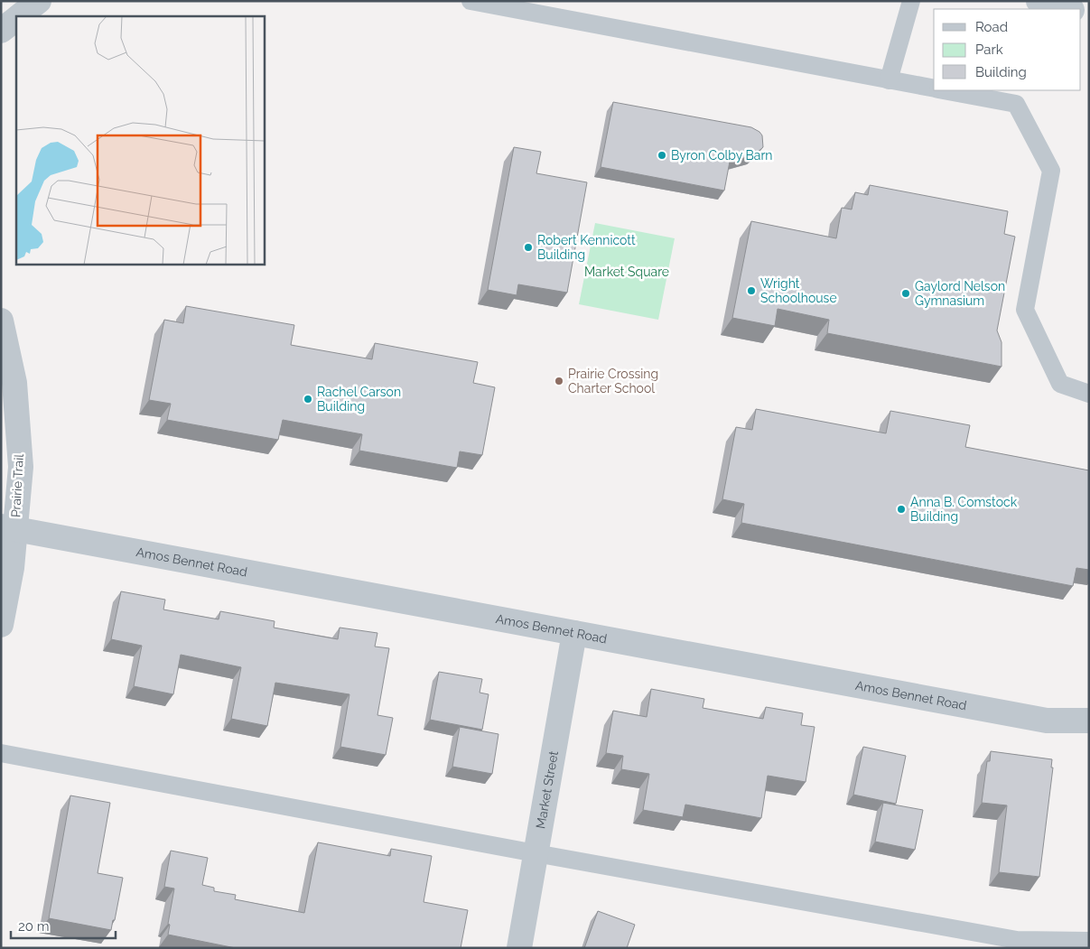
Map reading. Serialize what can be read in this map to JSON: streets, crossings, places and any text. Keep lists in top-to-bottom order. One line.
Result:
{"streets":{"street":["Prairie Trail","Amos Bennet Road","Market Street"]},"crossings":[["Prairie Trail","Amos Bennet Road"],["Amos Bennet Road","Market Street"]],"parks":["Market Square"],"places":["Byron Colby Barn","Robert Kennicott Building","Wright Schoolhouse","Gaylord Nelson Gymnasium","Prairie Crossing Charter School","Rachel Carson Building","Anna B. Comstock Building"],"legend":["Road","Park","Building"],"scale_bar":"20 m"}
